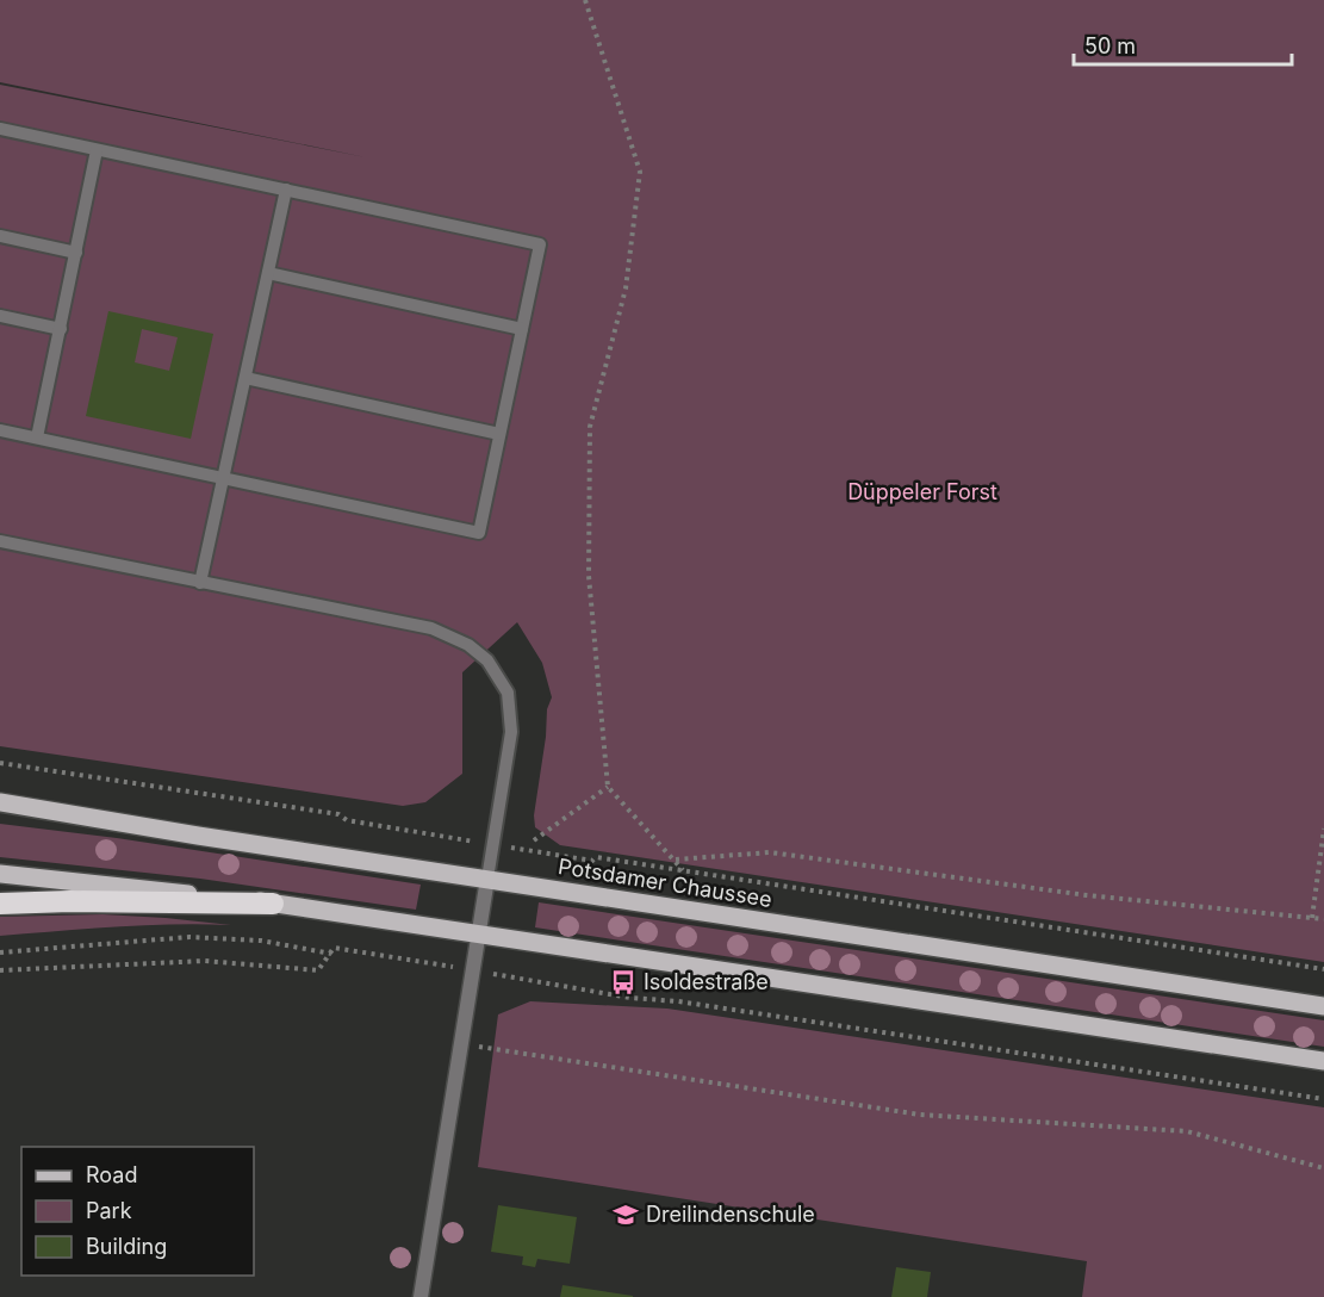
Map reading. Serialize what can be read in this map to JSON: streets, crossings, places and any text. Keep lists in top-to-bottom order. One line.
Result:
{"streets":{"main road":["Potsdamer Chaussee"]},"parks":["Düppeler Forst"],"places":{"bus stop":["Isoldestraße"],"school or university":["Dreilindenschule"]},"legend":["Road","Park","Building"],"scale_bar":"50 m"}
